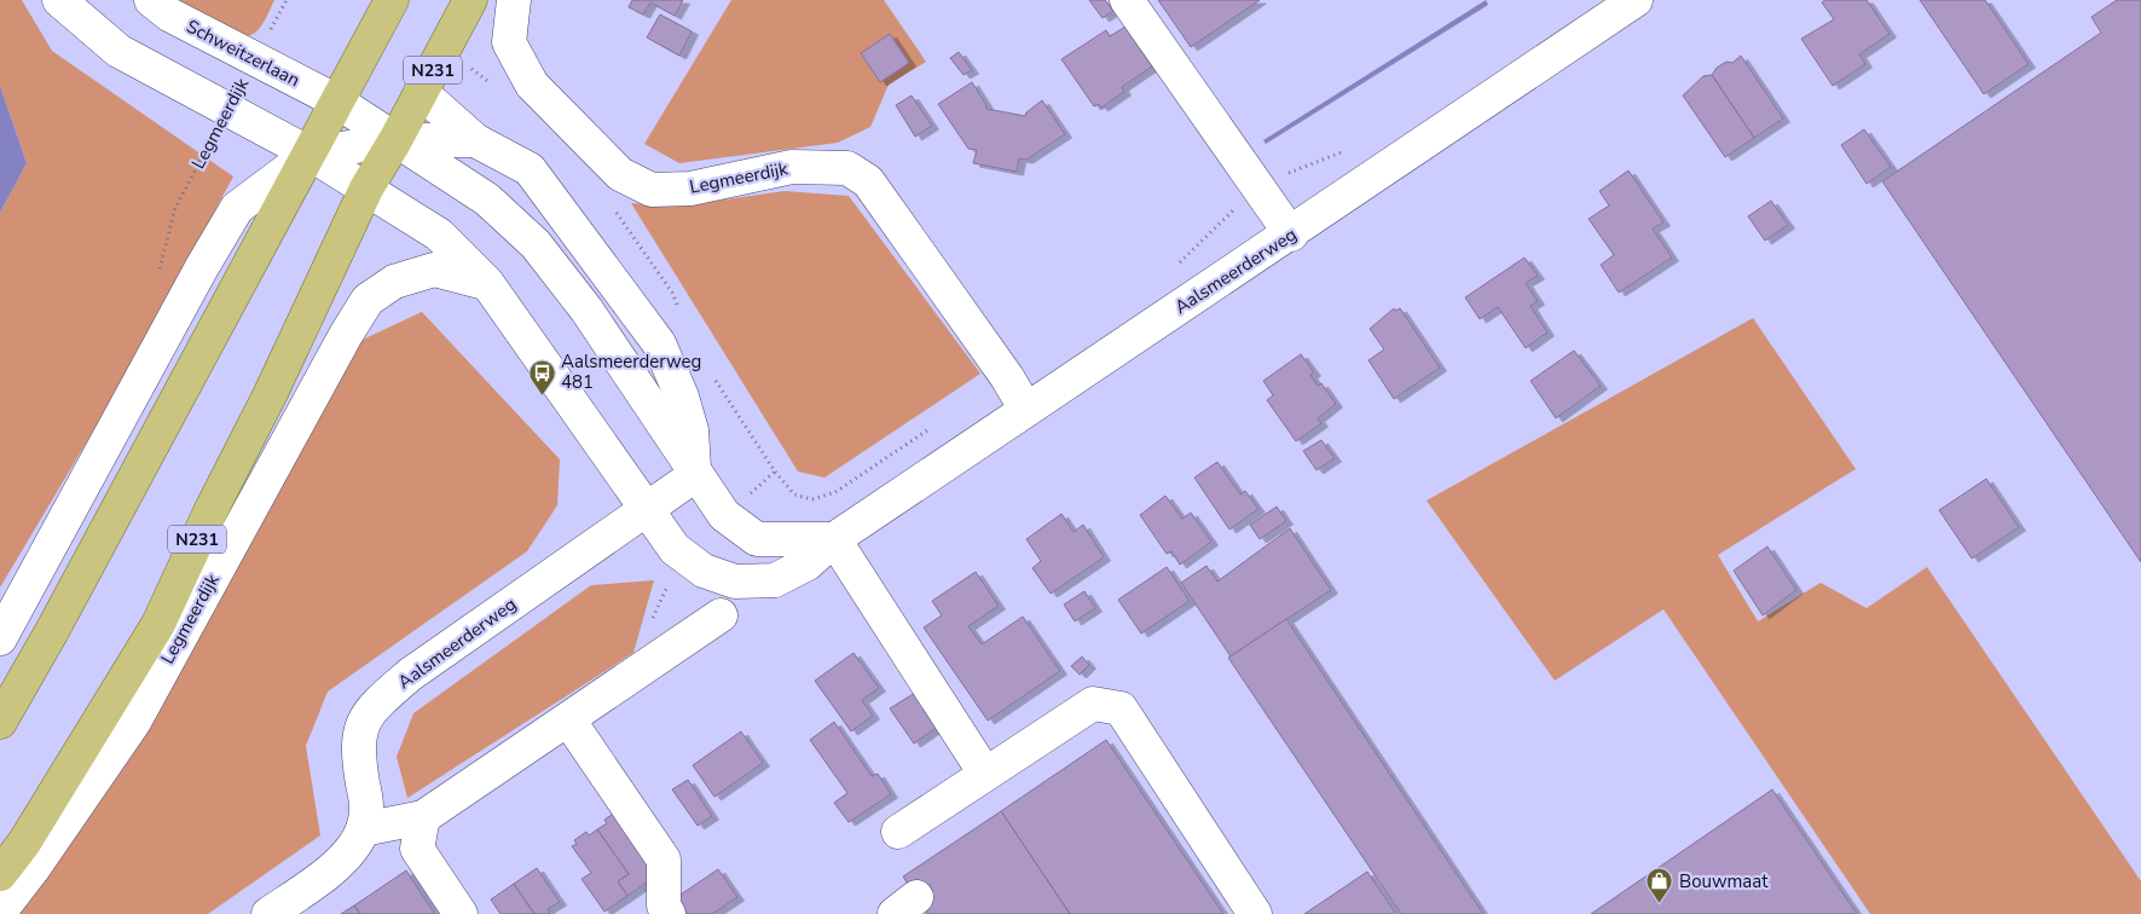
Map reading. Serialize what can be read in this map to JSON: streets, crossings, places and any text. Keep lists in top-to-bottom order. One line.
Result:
{"streets":{"main road":["N231","Legmeerdijk"],"street":["Schweitzerlaan","Aalsmeerderweg"]},"crossings":[["Schweitzerlaan","Legmeerdijk"],["Legmeerdijk","Aalsmeerderweg"]],"places":{"bus stop":["Aalsmeerderweg 481"],"shop":["Bouwmaat"]}}
